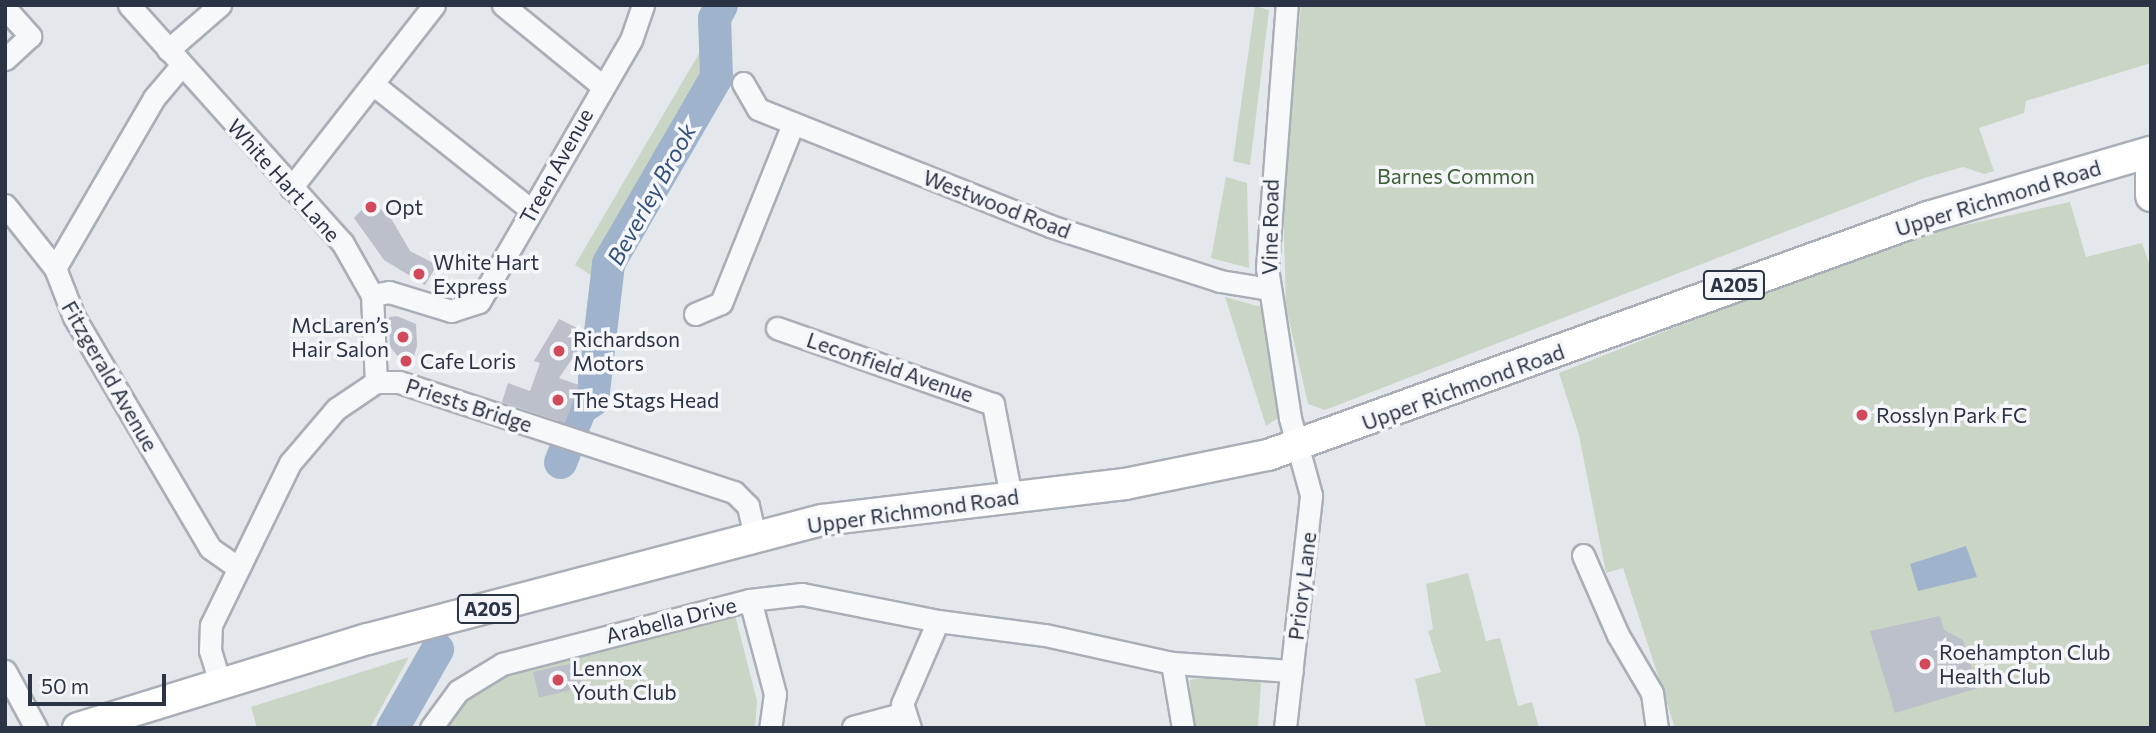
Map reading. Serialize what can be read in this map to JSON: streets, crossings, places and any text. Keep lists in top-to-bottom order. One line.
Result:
{"streets":{"highway":["Upper Richmond Road","A205"],"street":["Treen Avenue","White Hart Lane","Westwood Road","Vine Road","Leconfield Avenue","Fitzgerald Avenue","Priests Bridge","Priory Lane","Arabella Drive"]},"crossings":[["Treen Avenue","White Hart Lane"],["White Hart Lane","Priests Bridge"],["Upper Richmond Road","Vine Road"],["Upper Richmond Road","A205"],["Upper Richmond Road","Leconfield Avenue"],["Upper Richmond Road","Priests Bridge"],["Upper Richmond Road","Priory Lane"],["Westwood Road","Vine Road"],["Vine Road","Priory Lane"],["A205","Priests Bridge"],["Fitzgerald Avenue","Priests Bridge"],["Priory Lane","Arabella Drive"]],"water":["Beverley Brook"],"parks":["Barnes Common"],"places":["Opt","White Hart Express","McLaren’s Hair Salon","Richardson Motors","Cafe Loris","The Stags Head","Rosslyn Park FC","Roehampton Club Health Club","Lennox Youth Club"],"scale_bar":"50 m"}
